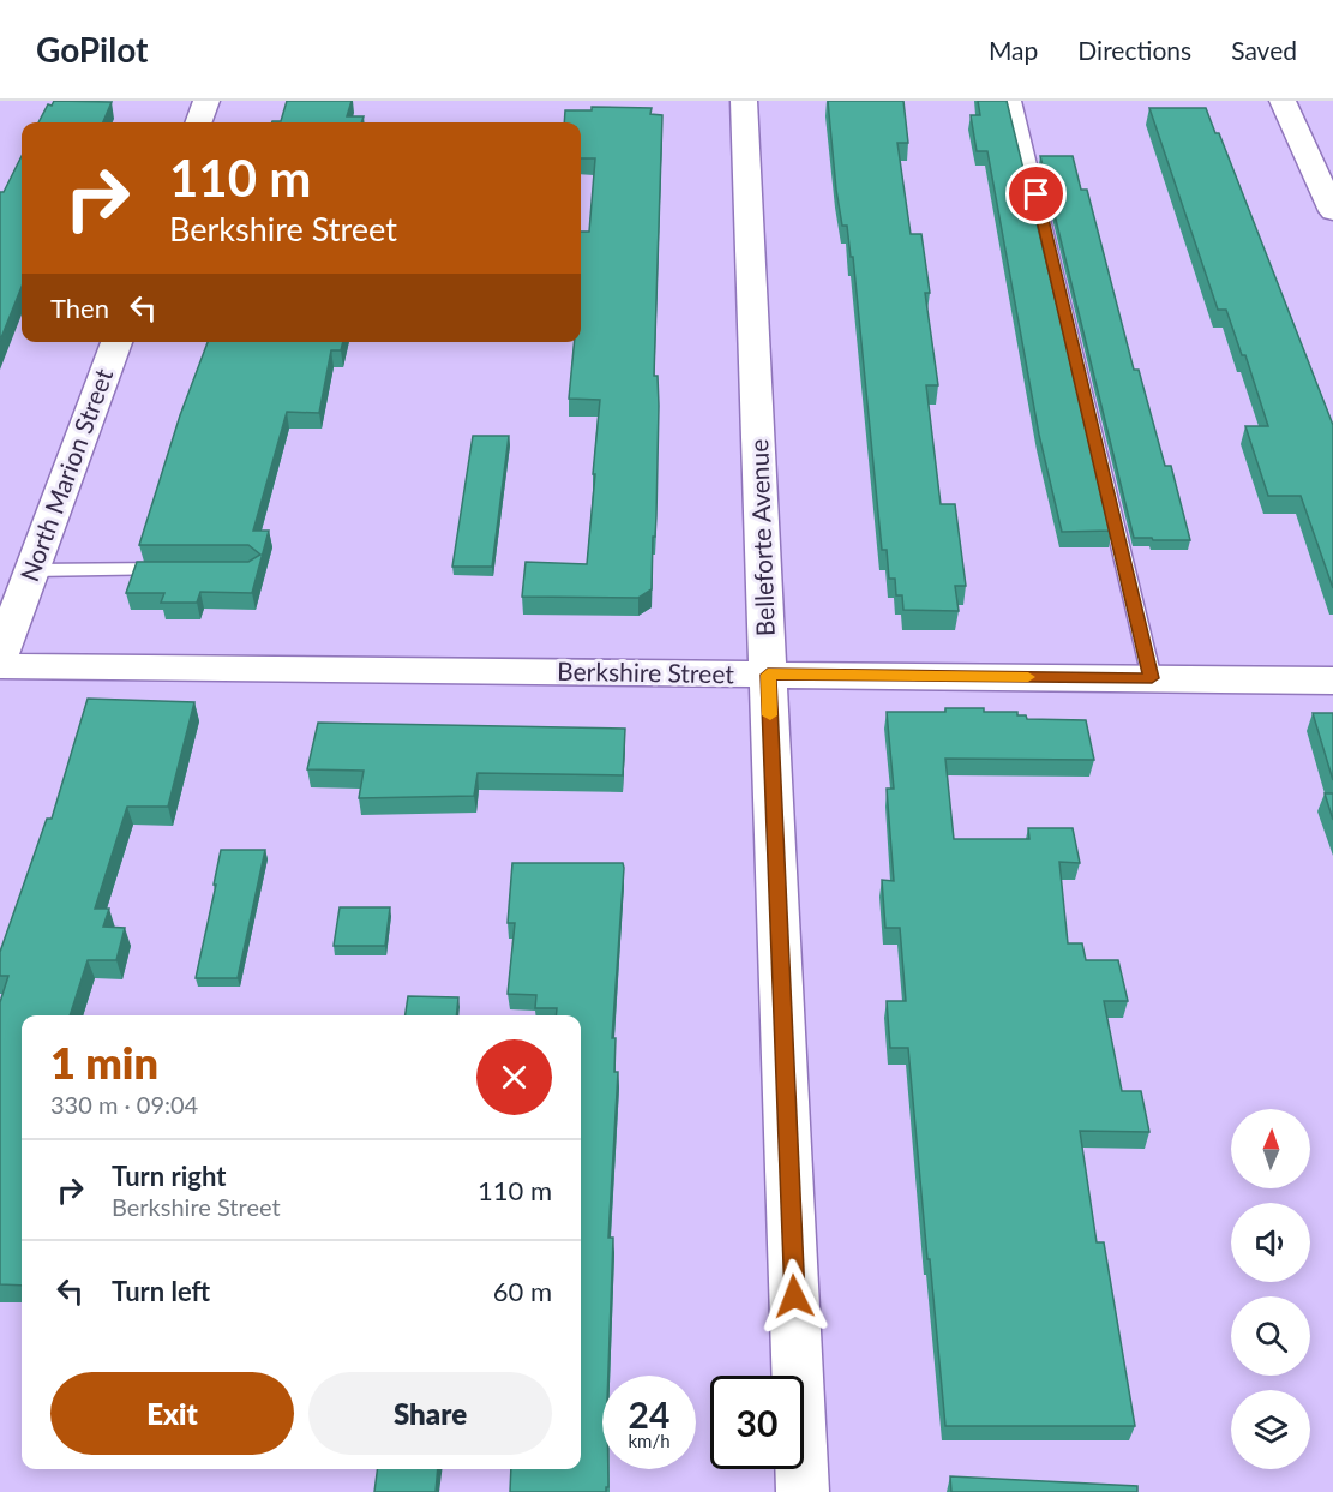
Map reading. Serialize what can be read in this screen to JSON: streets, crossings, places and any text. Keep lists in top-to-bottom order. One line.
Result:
{"streets":{"street":["North Marion Street","Belleforte Avenue","Berkshire Street"]},"crossings":[["Belleforte Avenue","Berkshire Street"]],"north":"top","page":{"header":"GoPilot","nav":["Map","Directions","Saved"],"turn":["110 m","Berkshire Street"],"then":"Then","heading":["1 min","330 m · 09:04"],"list":[{"name":"Turn right","note":"Berkshire Street","value":"110 m"},{"name":"Turn left","value":"60 m"}],"buttons":["Exit","Share"],"speed":"24 km/h","limit":"30"}}
